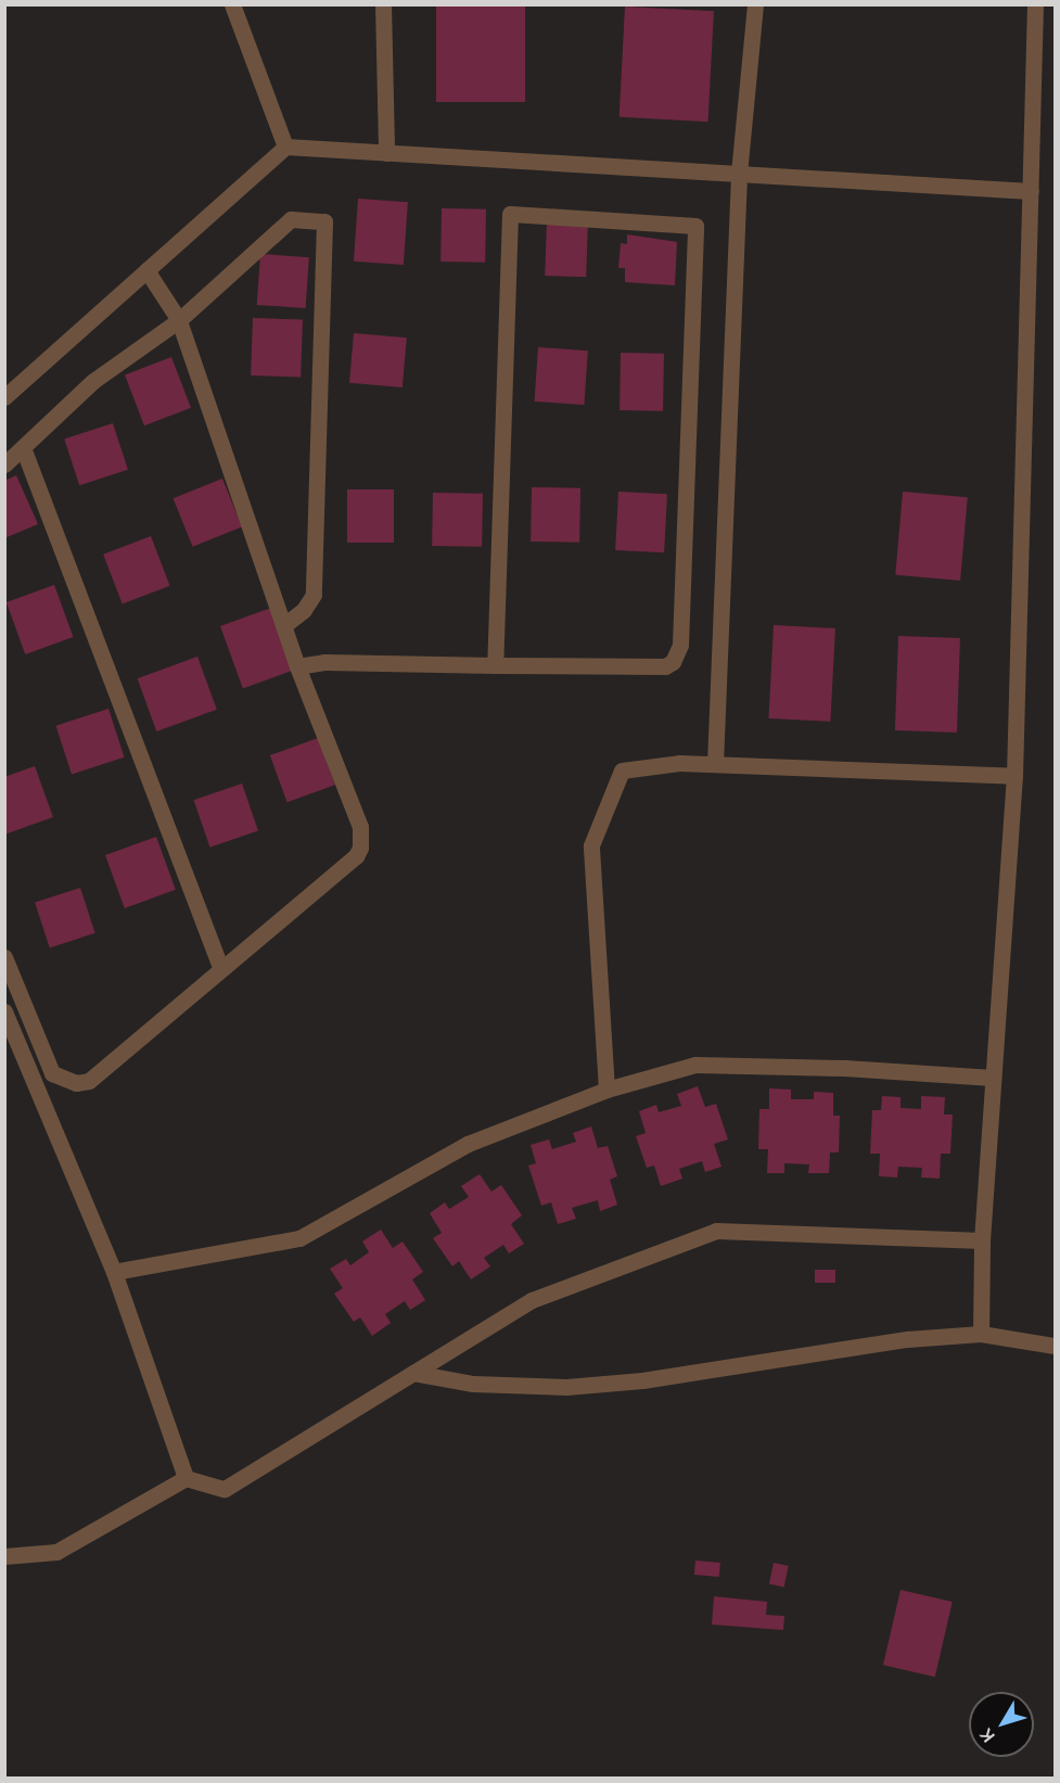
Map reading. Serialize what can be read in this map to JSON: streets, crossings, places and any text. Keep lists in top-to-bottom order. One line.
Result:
{"north":"bottom left"}
